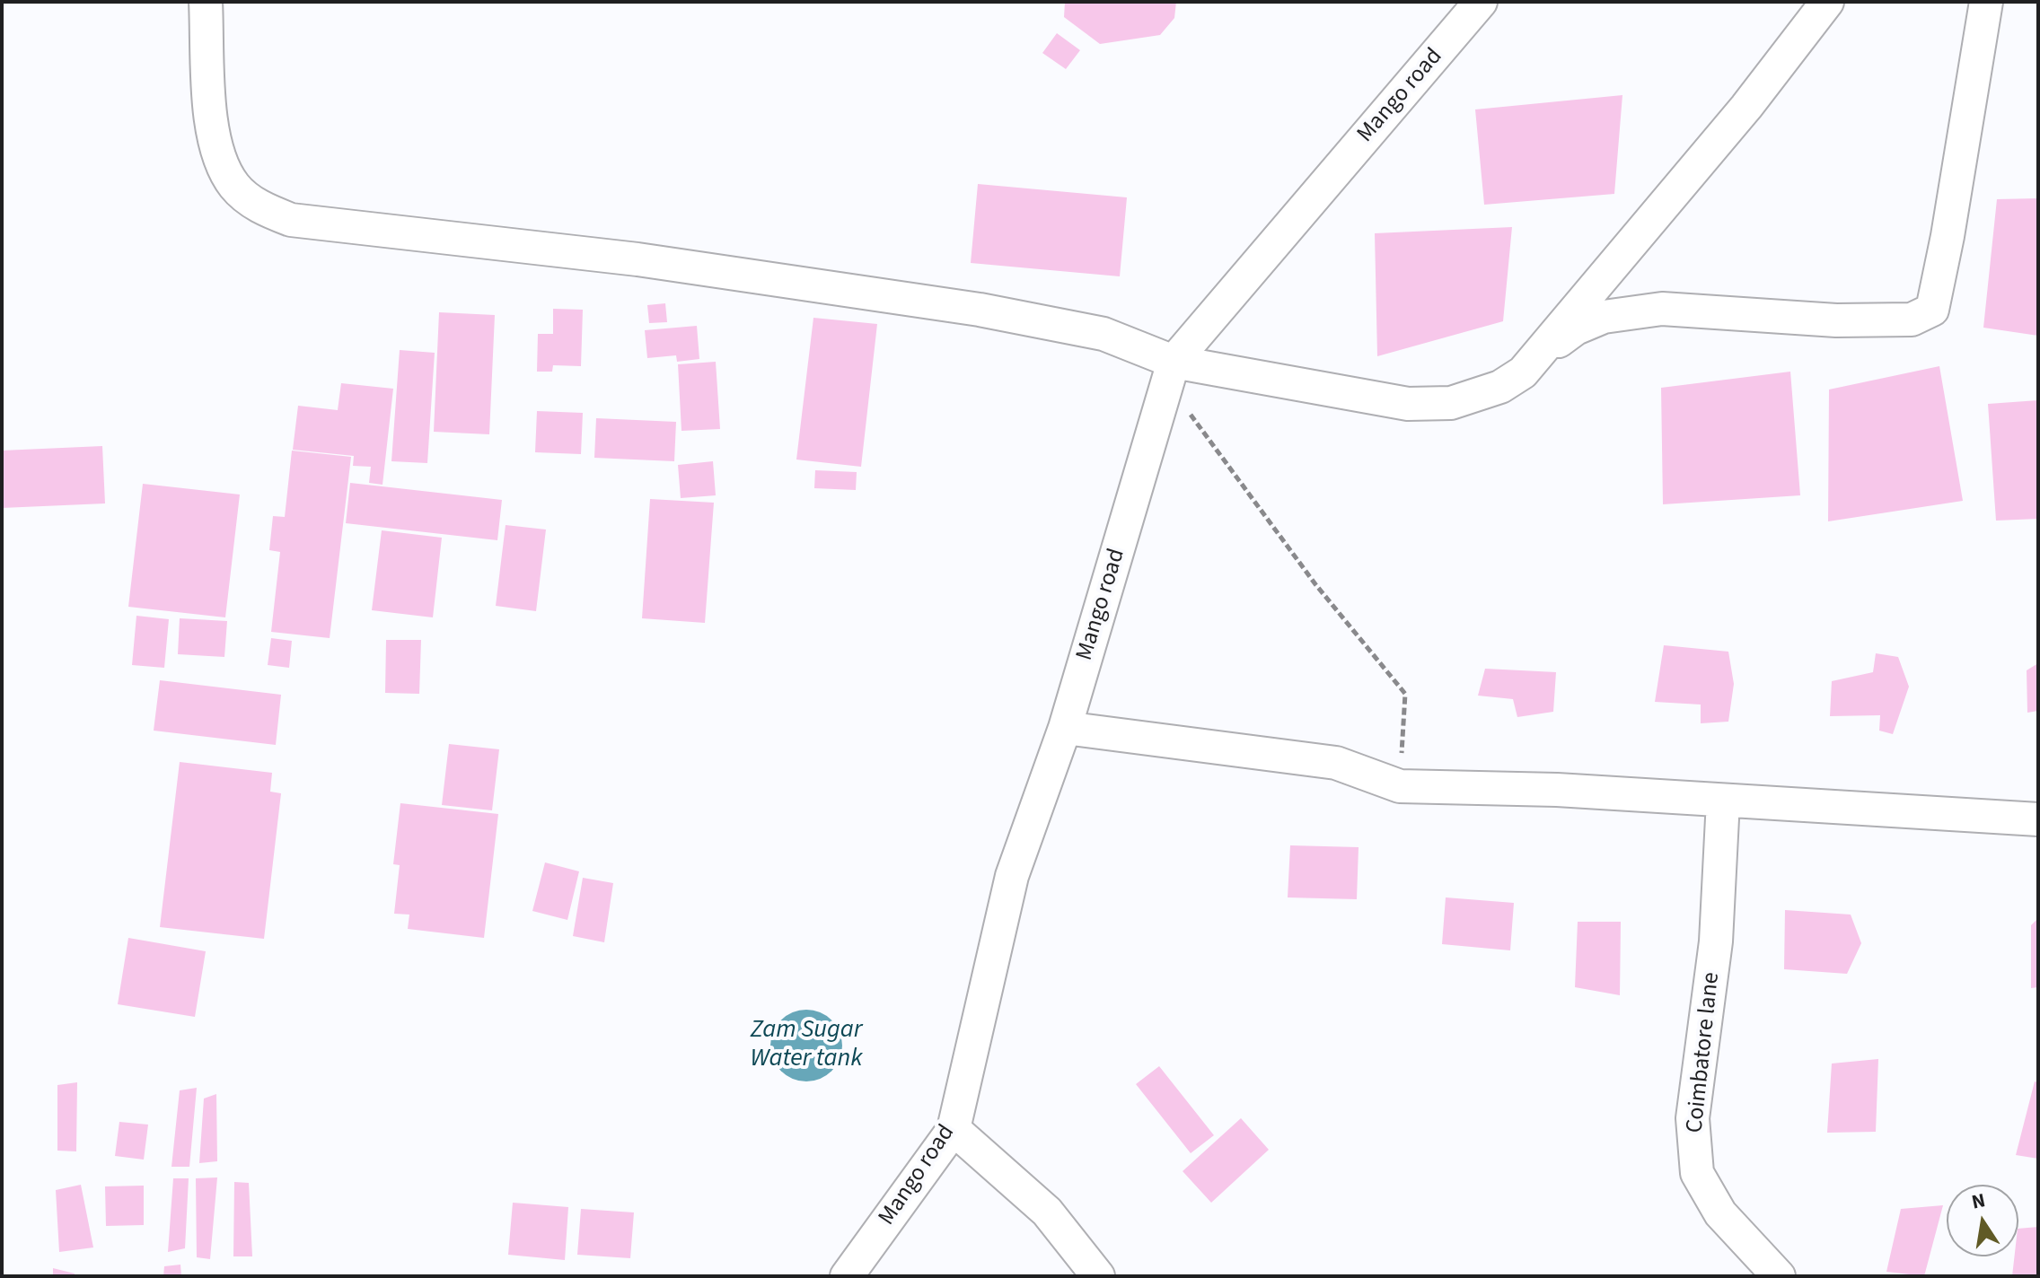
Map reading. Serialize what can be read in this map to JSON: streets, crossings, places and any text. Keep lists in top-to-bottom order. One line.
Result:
{"streets":{"street":["Mango road","Coimbatore lane"]},"water":["Zam Sugar Water tank"],"north":"top"}
